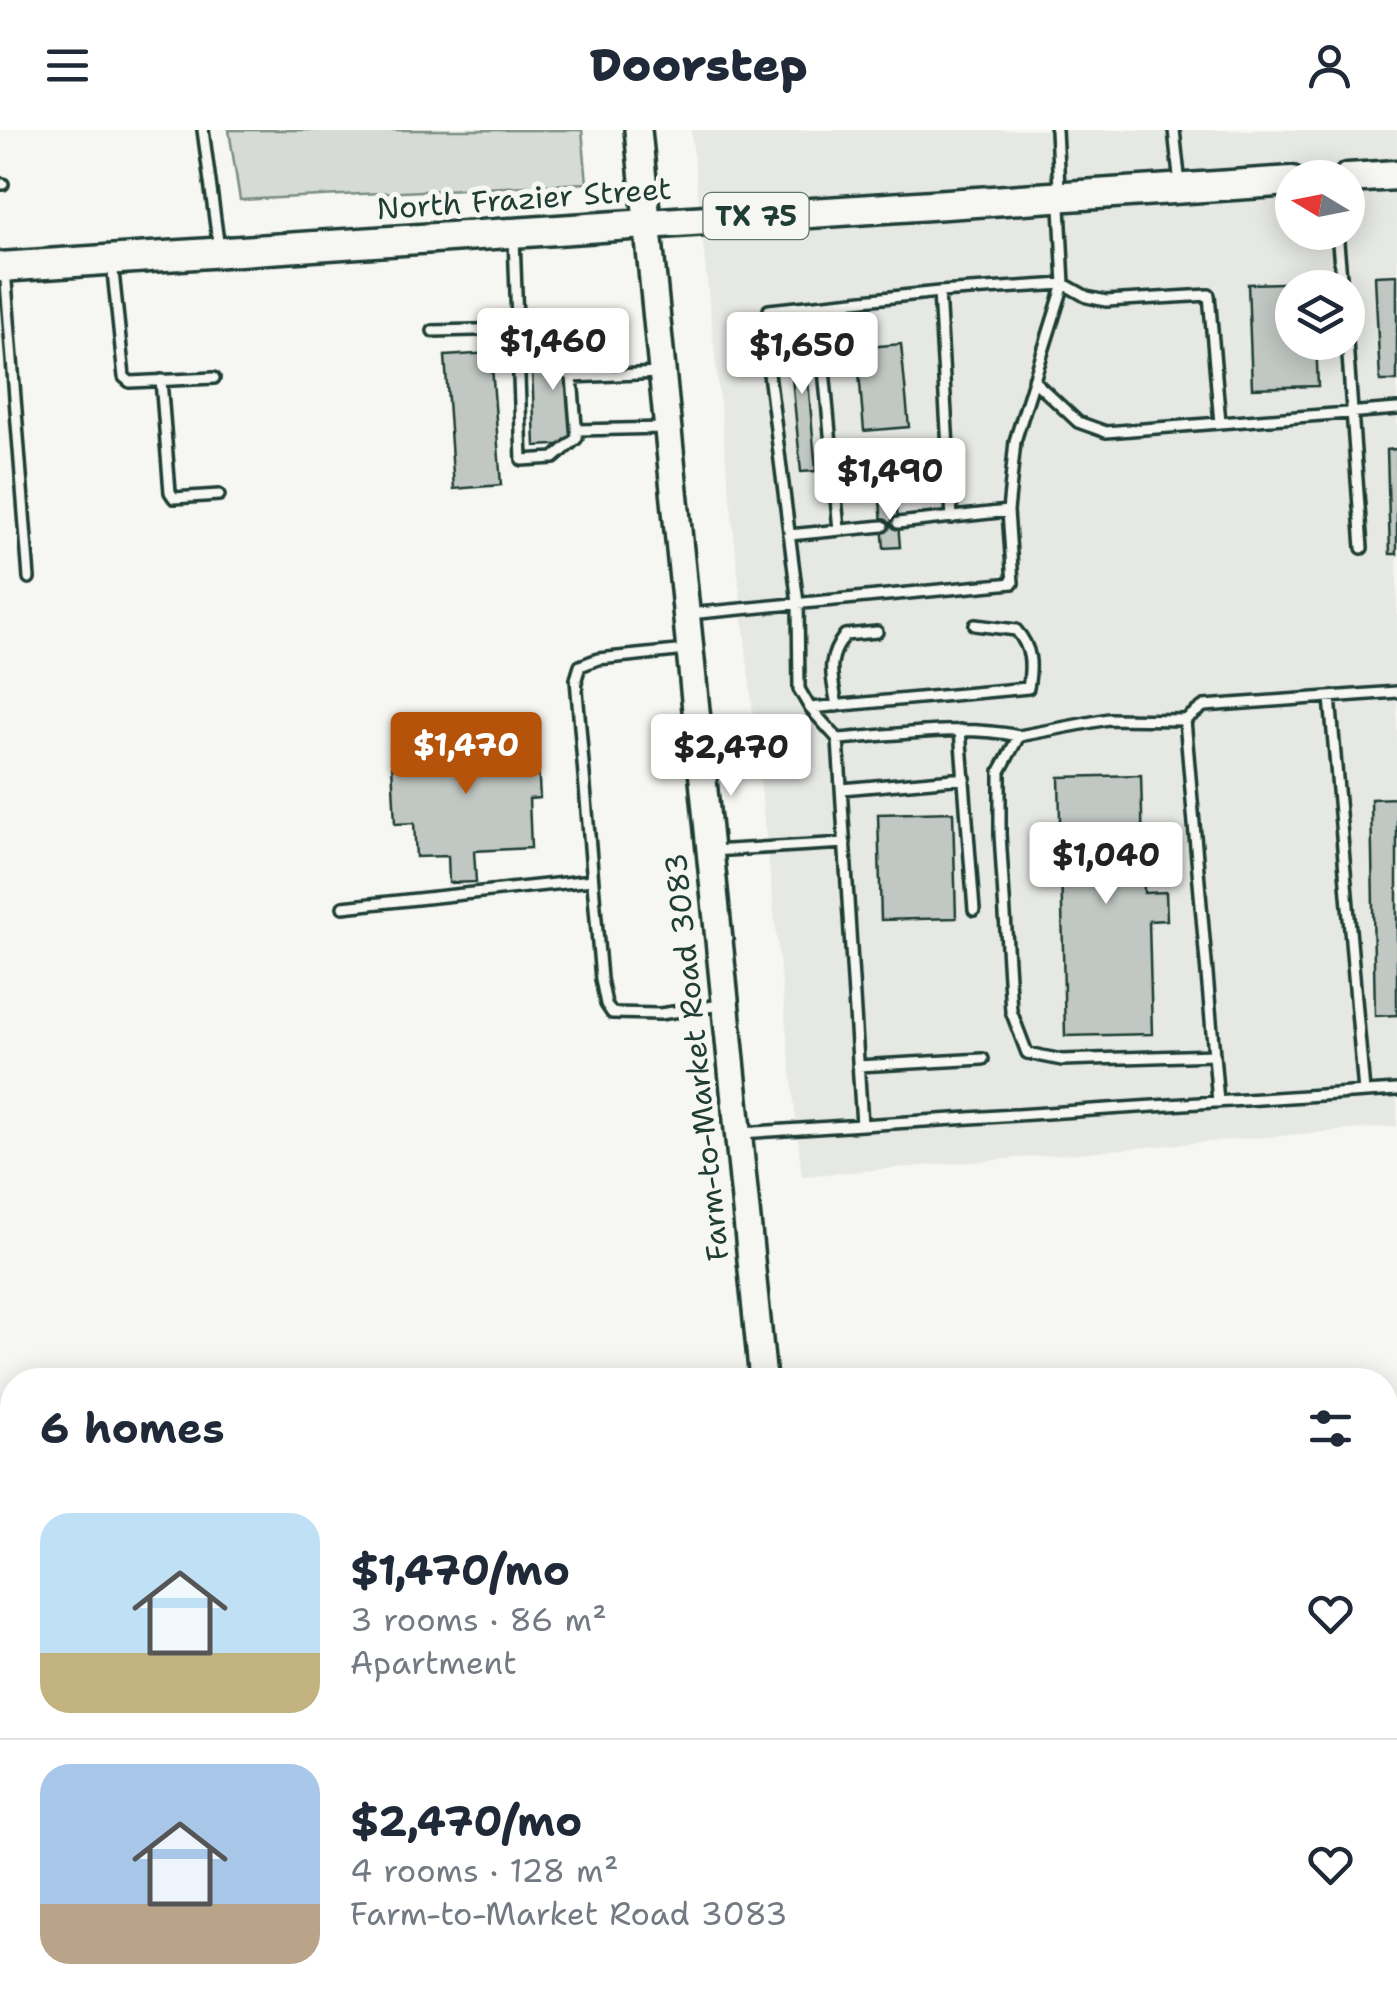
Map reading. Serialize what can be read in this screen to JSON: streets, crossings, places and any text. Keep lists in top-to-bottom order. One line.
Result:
{"streets":{"main road":["North Frazier Street","TX 75","Farm-to-Market Road 3083"]},"crossings":[["North Frazier Street","Farm-to-Market Road 3083"]],"north":"left","page":{"header":"Doorstep","price":["$1,460","$1,650","$1,490","$1,470","$2,470","$1,040"],"heading":"6 homes","list":[{"name":"$1,470/mo","note":"3 rooms · 86 m² · Apartment"},{"name":"$2,470/mo","note":"4 rooms · 128 m² · Farm-to-Market Road 3083"}]}}
